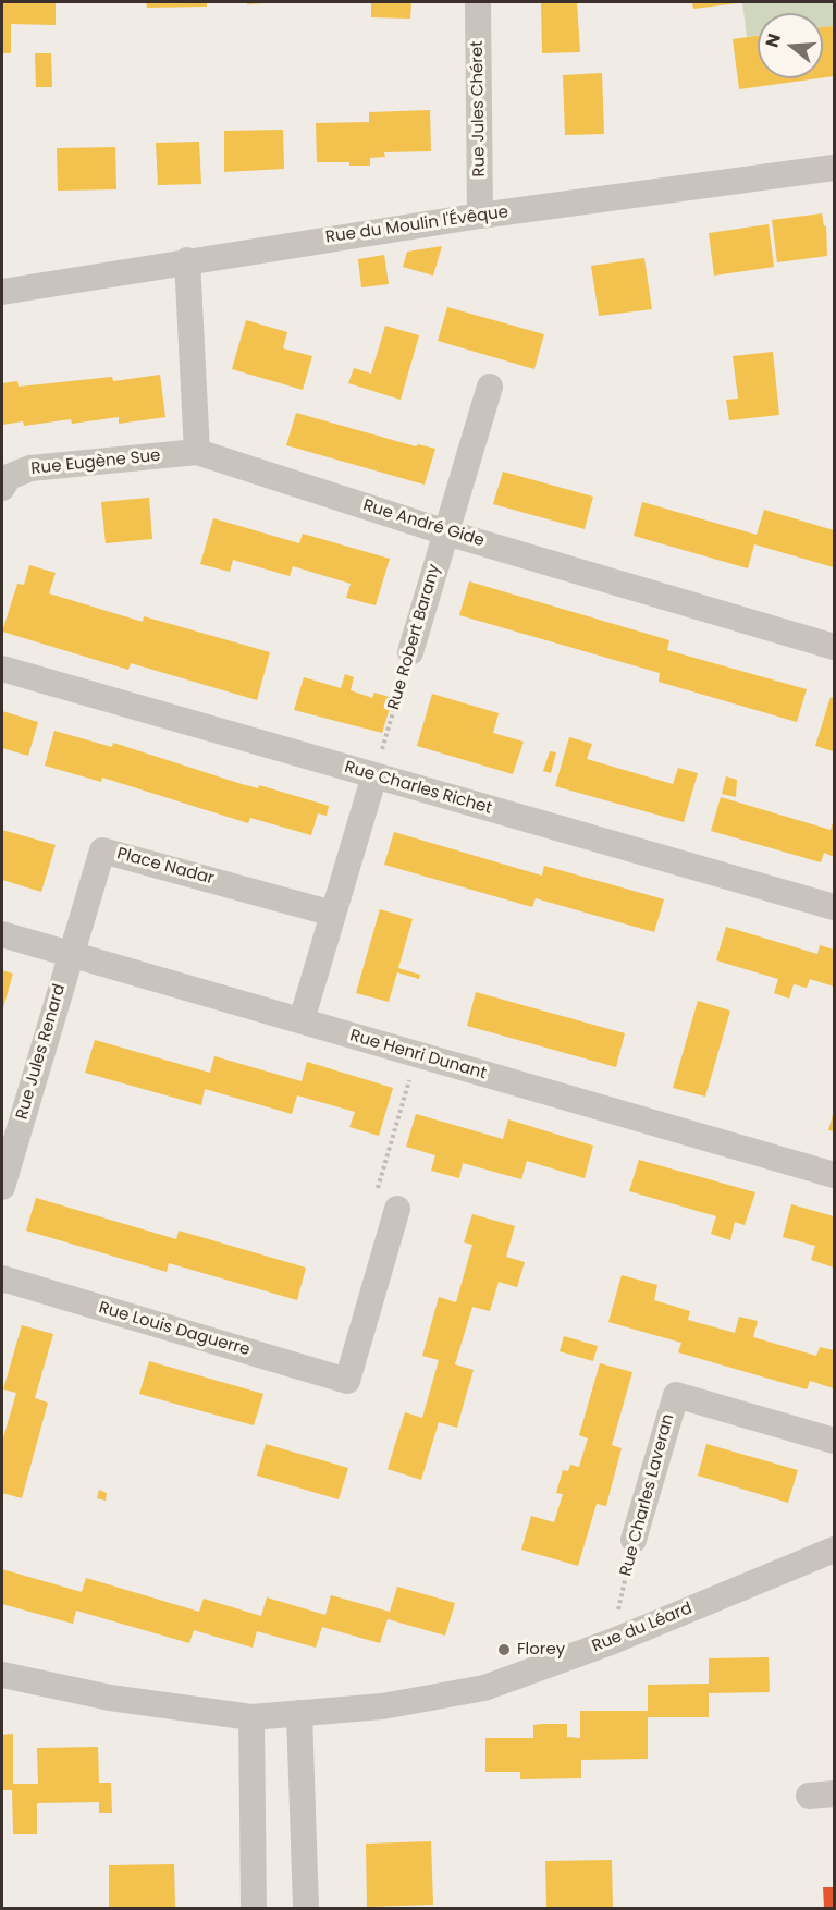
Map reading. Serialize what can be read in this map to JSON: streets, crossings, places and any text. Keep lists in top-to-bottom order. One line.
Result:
{"streets":{"street":["Rue Jules Chéret","Rue du Moulin l'Évêque","Rue Eugène Sue","Rue André Gide","Rue Robert Barany","Rue Charles Richet","Place Nadar","Rue Jules Renard","Rue Henri Dunant","Rue Louis Daguerre","Rue Charles Laveran","Rue du Léard"]},"crossings":[["Rue Jules Chéret","Rue du Moulin l'Évêque"],["Rue Eugène Sue","Rue André Gide"],["Rue André Gide","Rue Robert Barany"],["Rue Robert Barany","Rue Charles Richet"],["Place Nadar","Rue Jules Renard"],["Place Nadar","Rue Henri Dunant"],["Rue Jules Renard","Rue Henri Dunant"],["Rue Charles Laveran","Rue du Léard"]],"places":["Florey"],"north":"left"}
